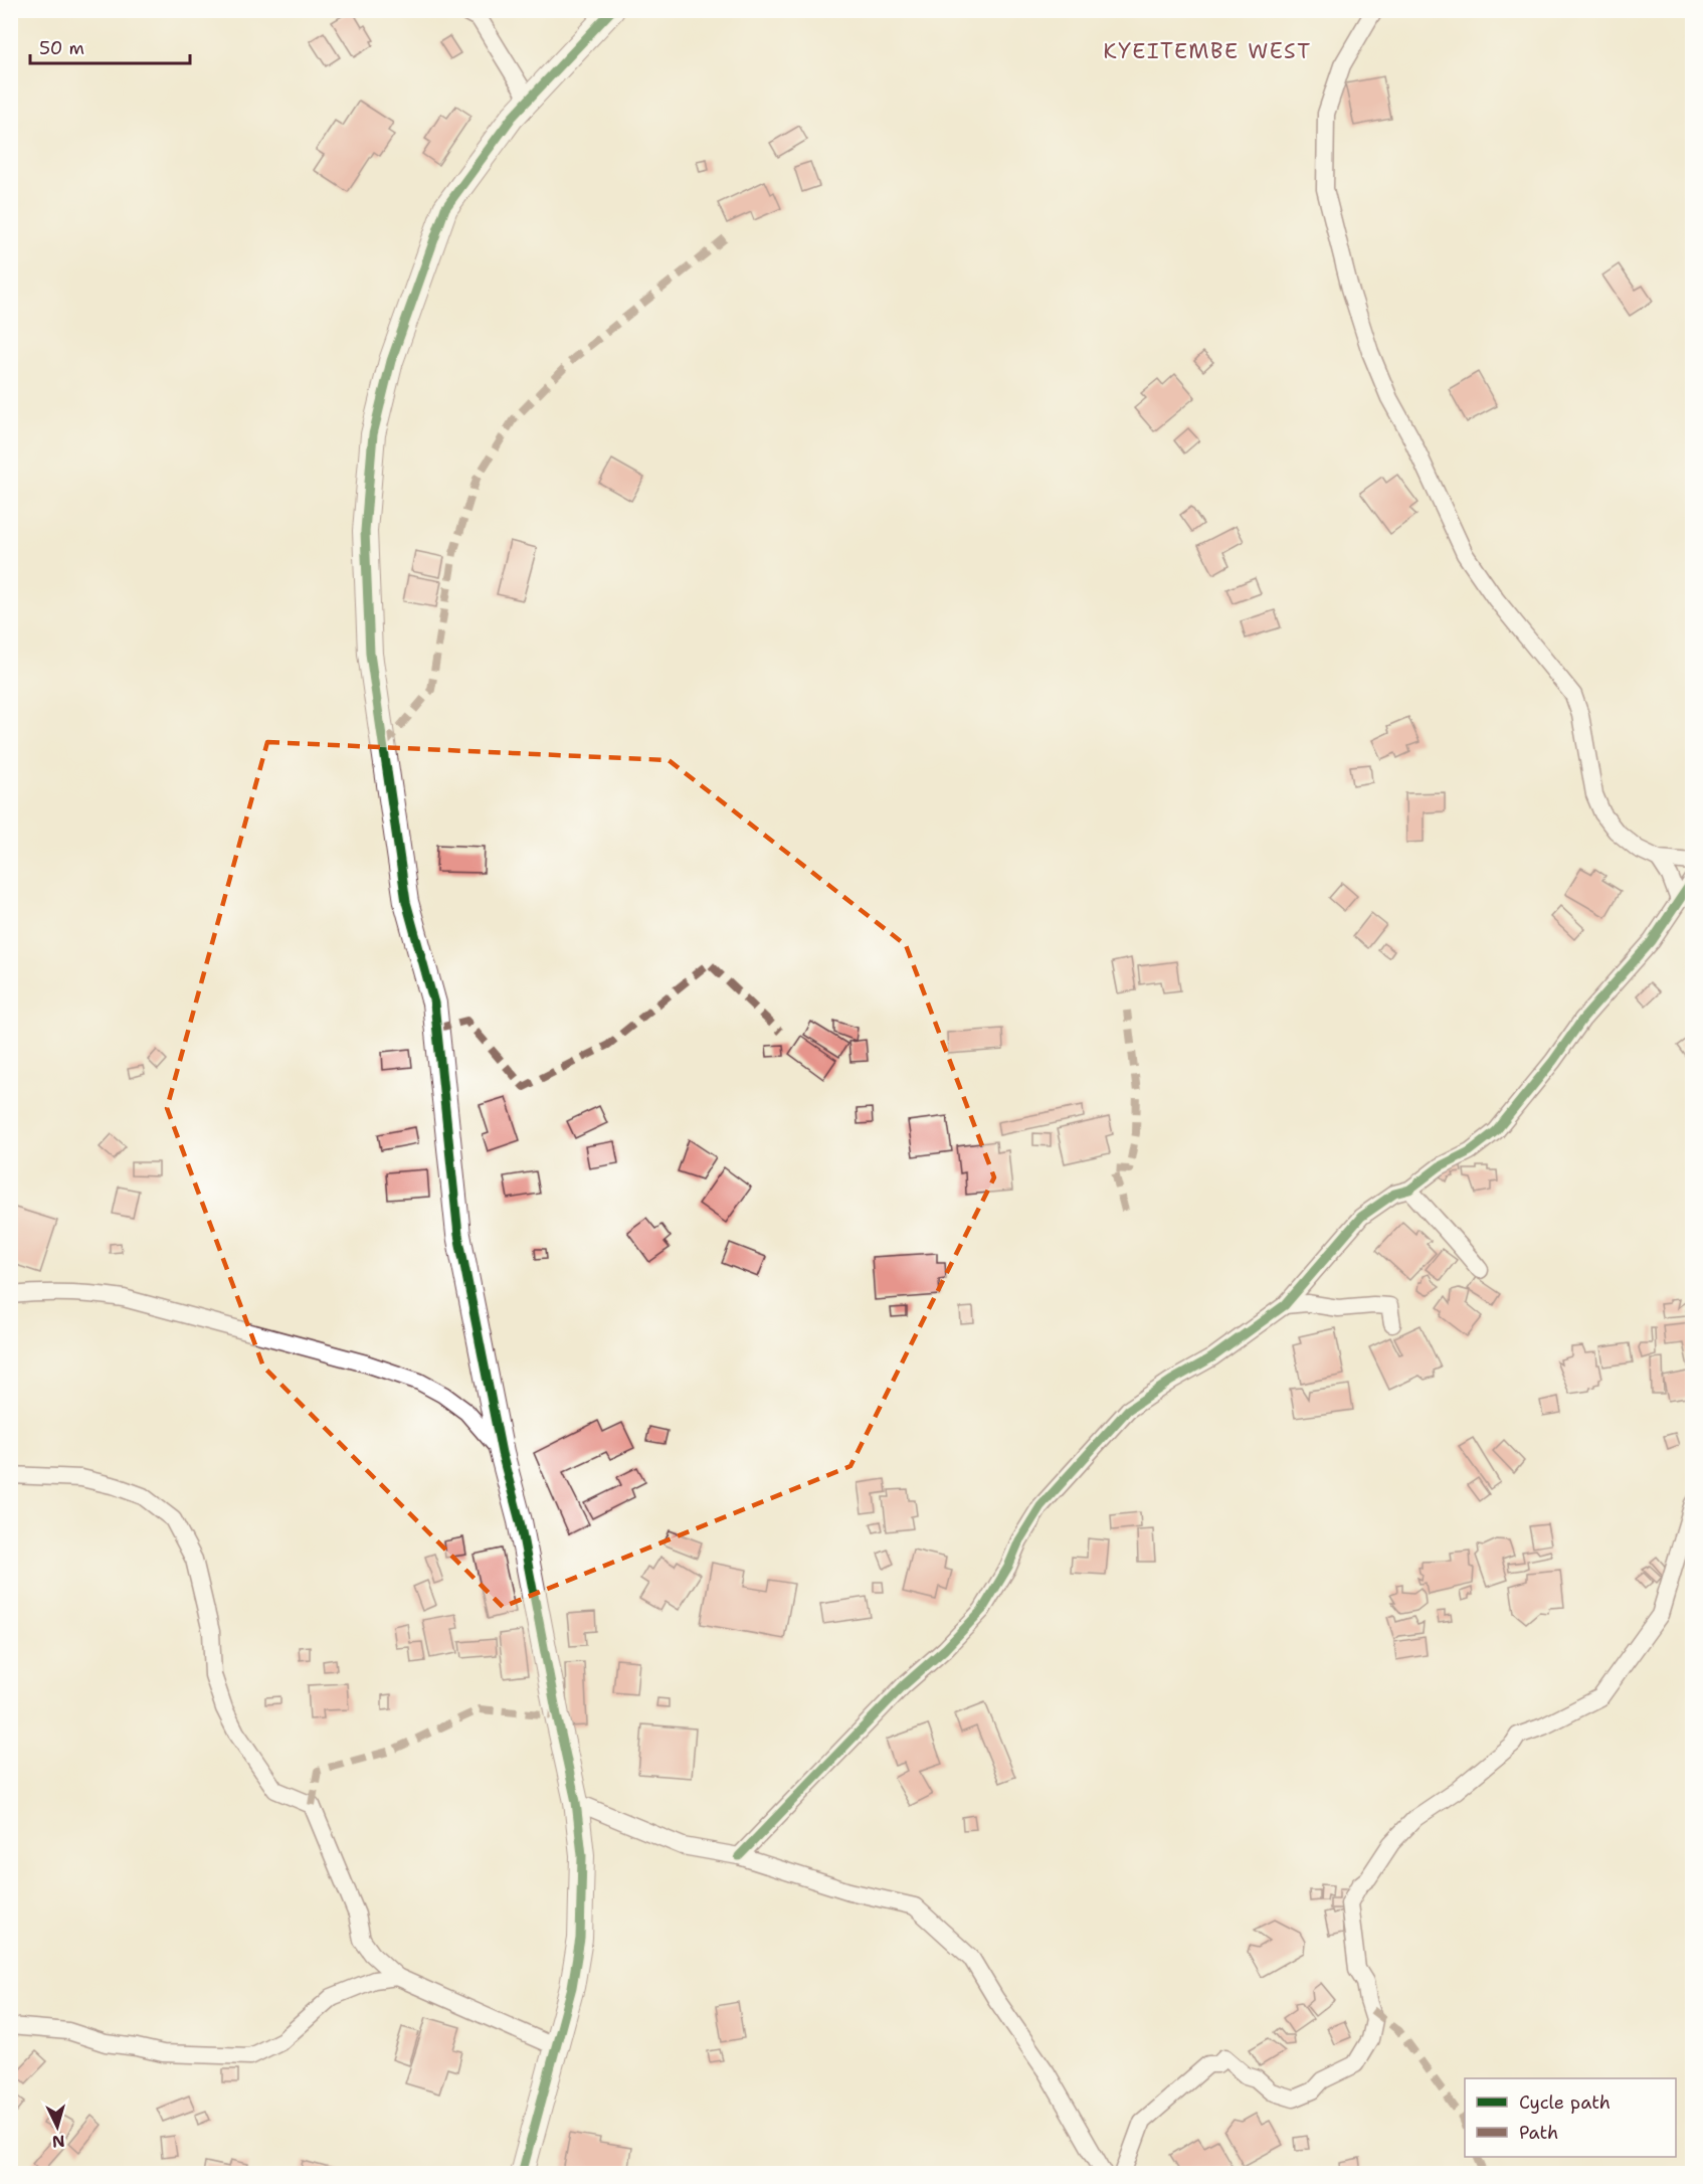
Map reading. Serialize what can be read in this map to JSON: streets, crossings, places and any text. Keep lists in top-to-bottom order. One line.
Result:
{"districts":["KYEITEMBE WEST"],"legend":["Cycle path","Path"],"scale_bar":"50 m","north":"bottom"}
